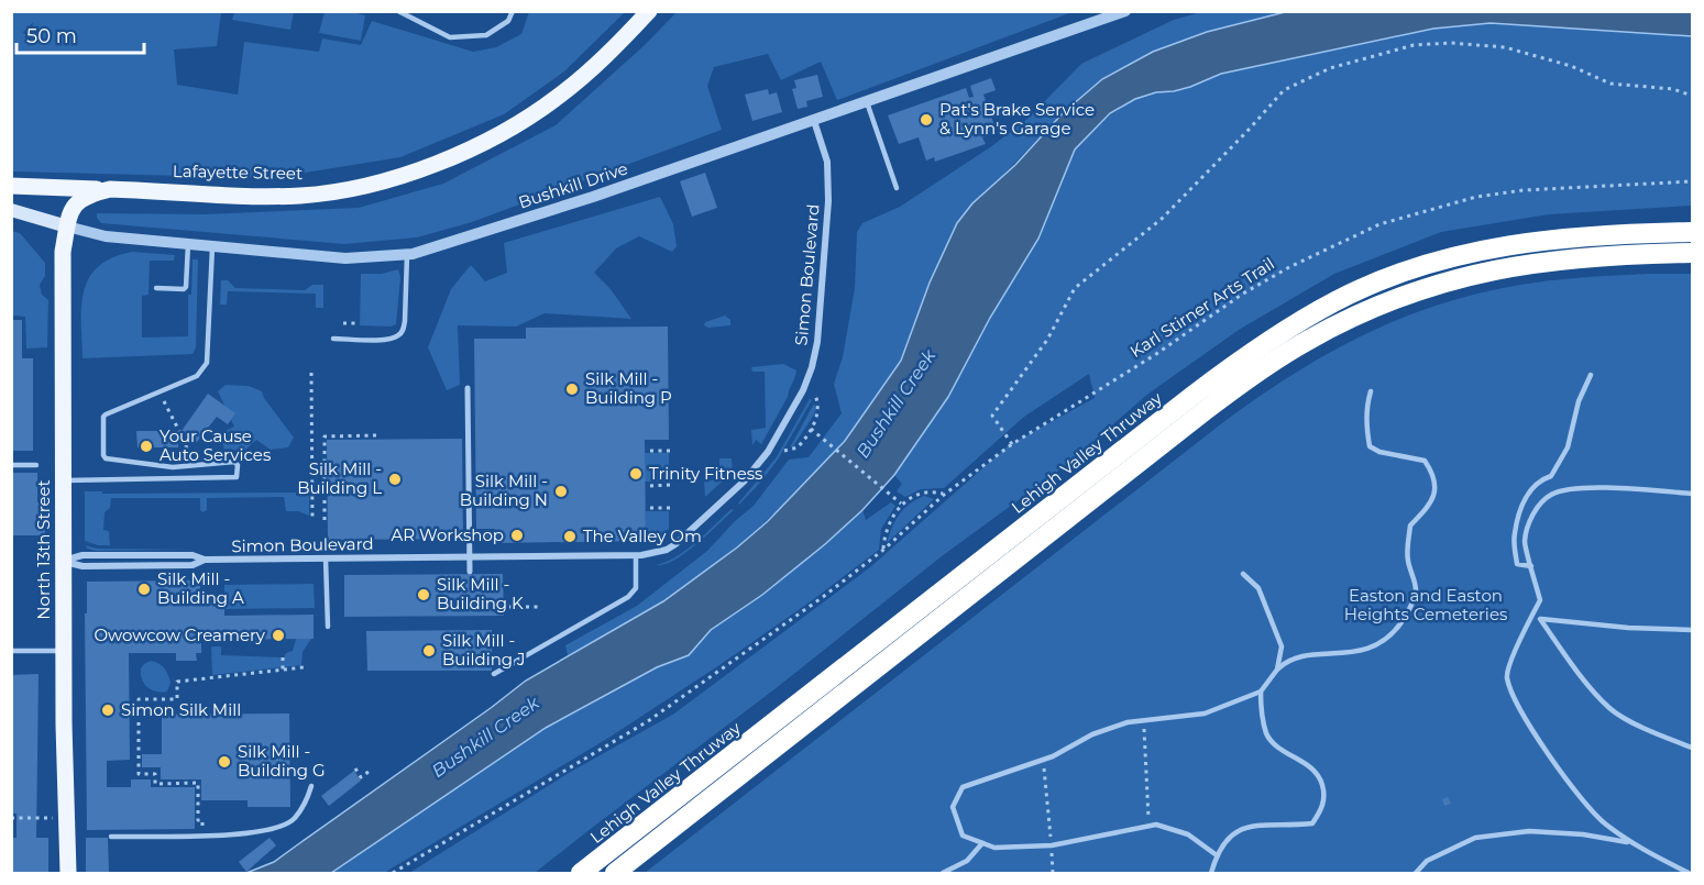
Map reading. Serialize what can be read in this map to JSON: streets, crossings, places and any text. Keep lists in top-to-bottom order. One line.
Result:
{"streets":{"highway":["Lehigh Valley Thruway"],"main road":["Lafayette Street","Bushkill Drive","North 13th Street"],"street":["Simon Boulevard"],"path":["Karl Stirner Arts Trail"]},"crossings":[["Lafayette Street","Bushkill Drive"],["Lafayette Street","North 13th Street"],["Bushkill Drive","Simon Boulevard"],["Bushkill Drive","North 13th Street"],["Simon Boulevard","North 13th Street"]],"water":["Bushkill Creek"],"parks":["Easton and Easton Heights Cemeteries"],"places":["Pat's Brake Service & Lynn's Garage","Silk Mill - Building P","Your Cause Auto Services","Trinity Fitness","Silk Mill - Building L","Silk Mill - Building N","AR Workshop","The Valley Om","Silk Mill - Building A","Silk Mill - Building K","Owowcow Creamery","Silk Mill - Building J","Simon Silk Mill","Silk Mill - Building G"],"scale_bar":"50 m"}
